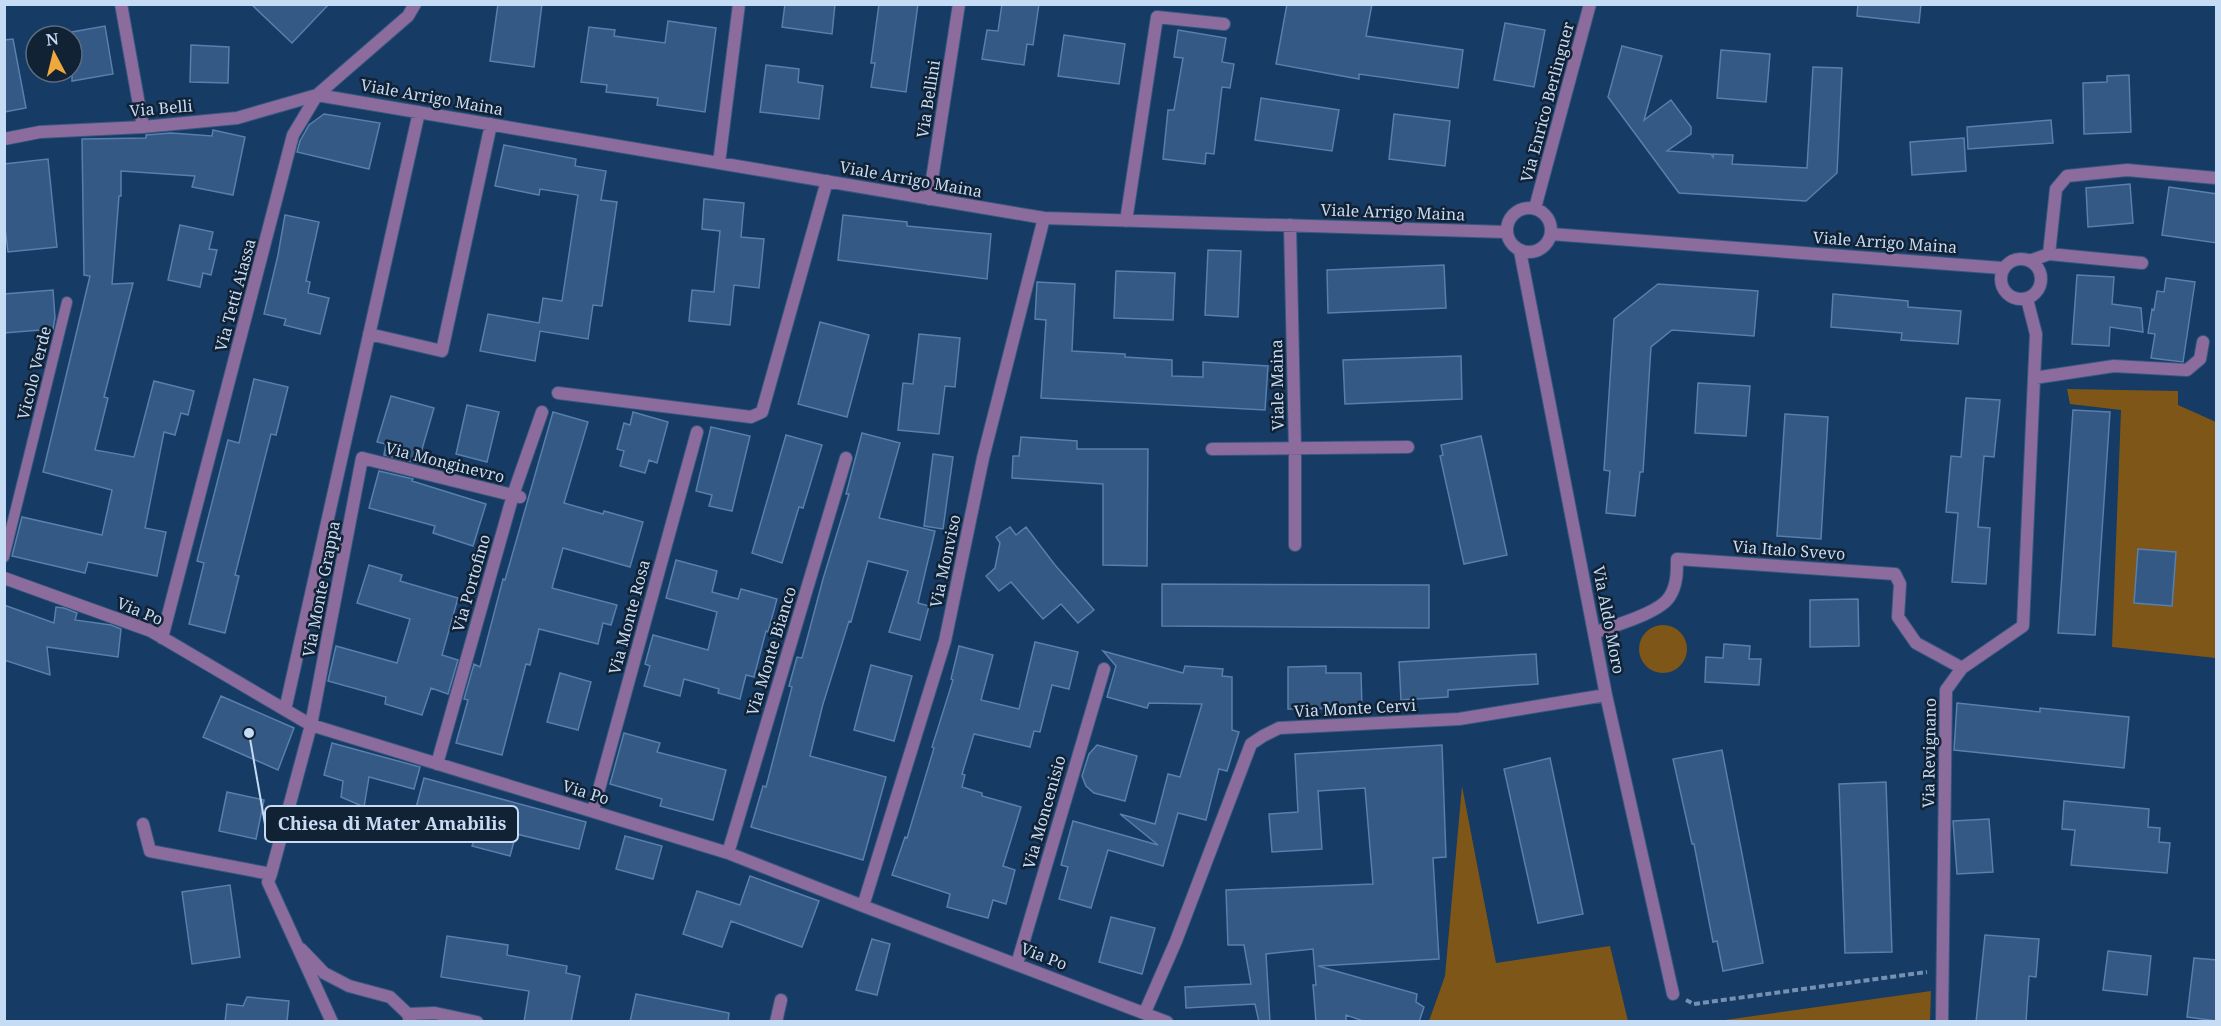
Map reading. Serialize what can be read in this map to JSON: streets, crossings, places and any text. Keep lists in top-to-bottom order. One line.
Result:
{"streets":{"street":["Viale Arrigo Maina","Via Bellini","Via Enrico Berlinguer","Via Belli","Via Tetti Aiassa","Viale Maina","Via Monginevro","Via Italo Svevo","Via Monviso","Via Portofino","Via Monte Grappa","Via Po","Via Monte Rosa","Via Aldo Moro","Via Monte Bianco","Via Monte Cervi","Via Revignano","Via Moncenisio"],"lane":["Vicolo Verde"]},"crossings":[["Viale Arrigo Maina","Via Bellini"],["Viale Arrigo Maina","Via Enrico Berlinguer"],["Viale Arrigo Maina","Via Belli"],["Viale Arrigo Maina","Via Tetti Aiassa"],["Viale Arrigo Maina","Viale Maina"],["Viale Arrigo Maina","Via Monviso"],["Viale Arrigo Maina","Via Aldo Moro"],["Viale Arrigo Maina","Via Revignano"],["Via Enrico Berlinguer","Via Aldo Moro"],["Via Belli","Via Tetti Aiassa"],["Via Tetti Aiassa","Via Po"],["Via Monginevro","Via Portofino"],["Via Monginevro","Via Monte Grappa"],["Via Italo Svevo","Via Aldo Moro"],["Via Italo Svevo","Via Revignano"],["Via Monviso","Via Po"],["Via Portofino","Via Po"],["Via Monte Grappa","Via Po"],["Via Po","Via Monte Rosa"],["Via Po","Via Monte Bianco"],["Via Po","Via Monte Cervi"],["Via Po","Via Moncenisio"],["Via Aldo Moro","Via Monte Cervi"]],"places":["Chiesa di Mater Amabilis"],"north":"top"}
